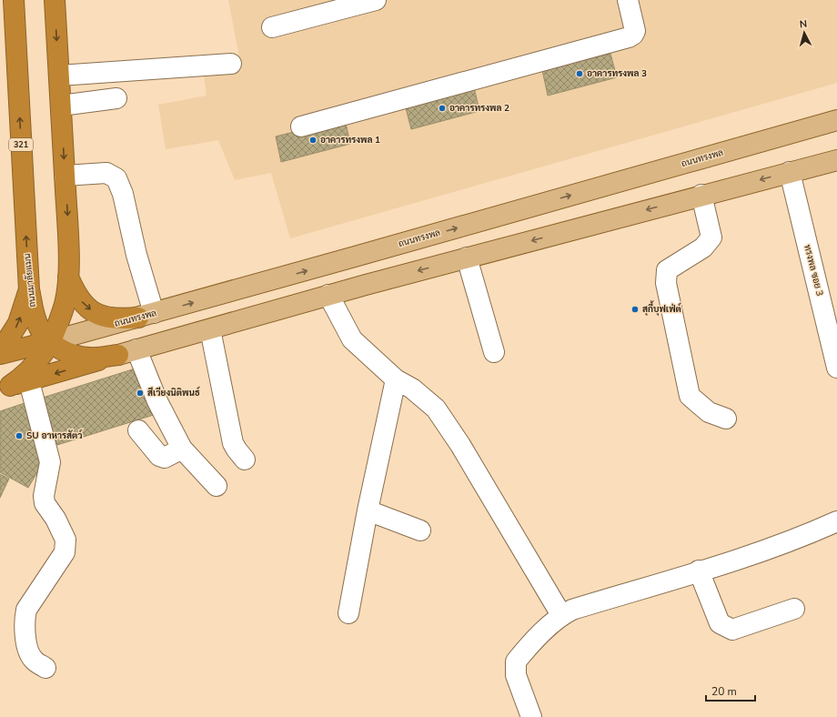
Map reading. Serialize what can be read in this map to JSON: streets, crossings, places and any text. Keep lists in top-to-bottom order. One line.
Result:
{"streets":{"highway":["321","ถนนทรงพล","ถนนมาลัยแมน"],"street":["ทรงพล ซอย 3"]},"crossings":[["ถนนทรงพล","ถนนมาลัยแมน"]],"places":["อาคารทรงพล 3","อาคารทรงพล 2","อาคารทรงพล 1","สุกี้บุฟเฟ่ต์","สีเวียงนิติพนธ์","SU อาหารสัตว์"],"scale_bar":"20 m","north":"top"}
